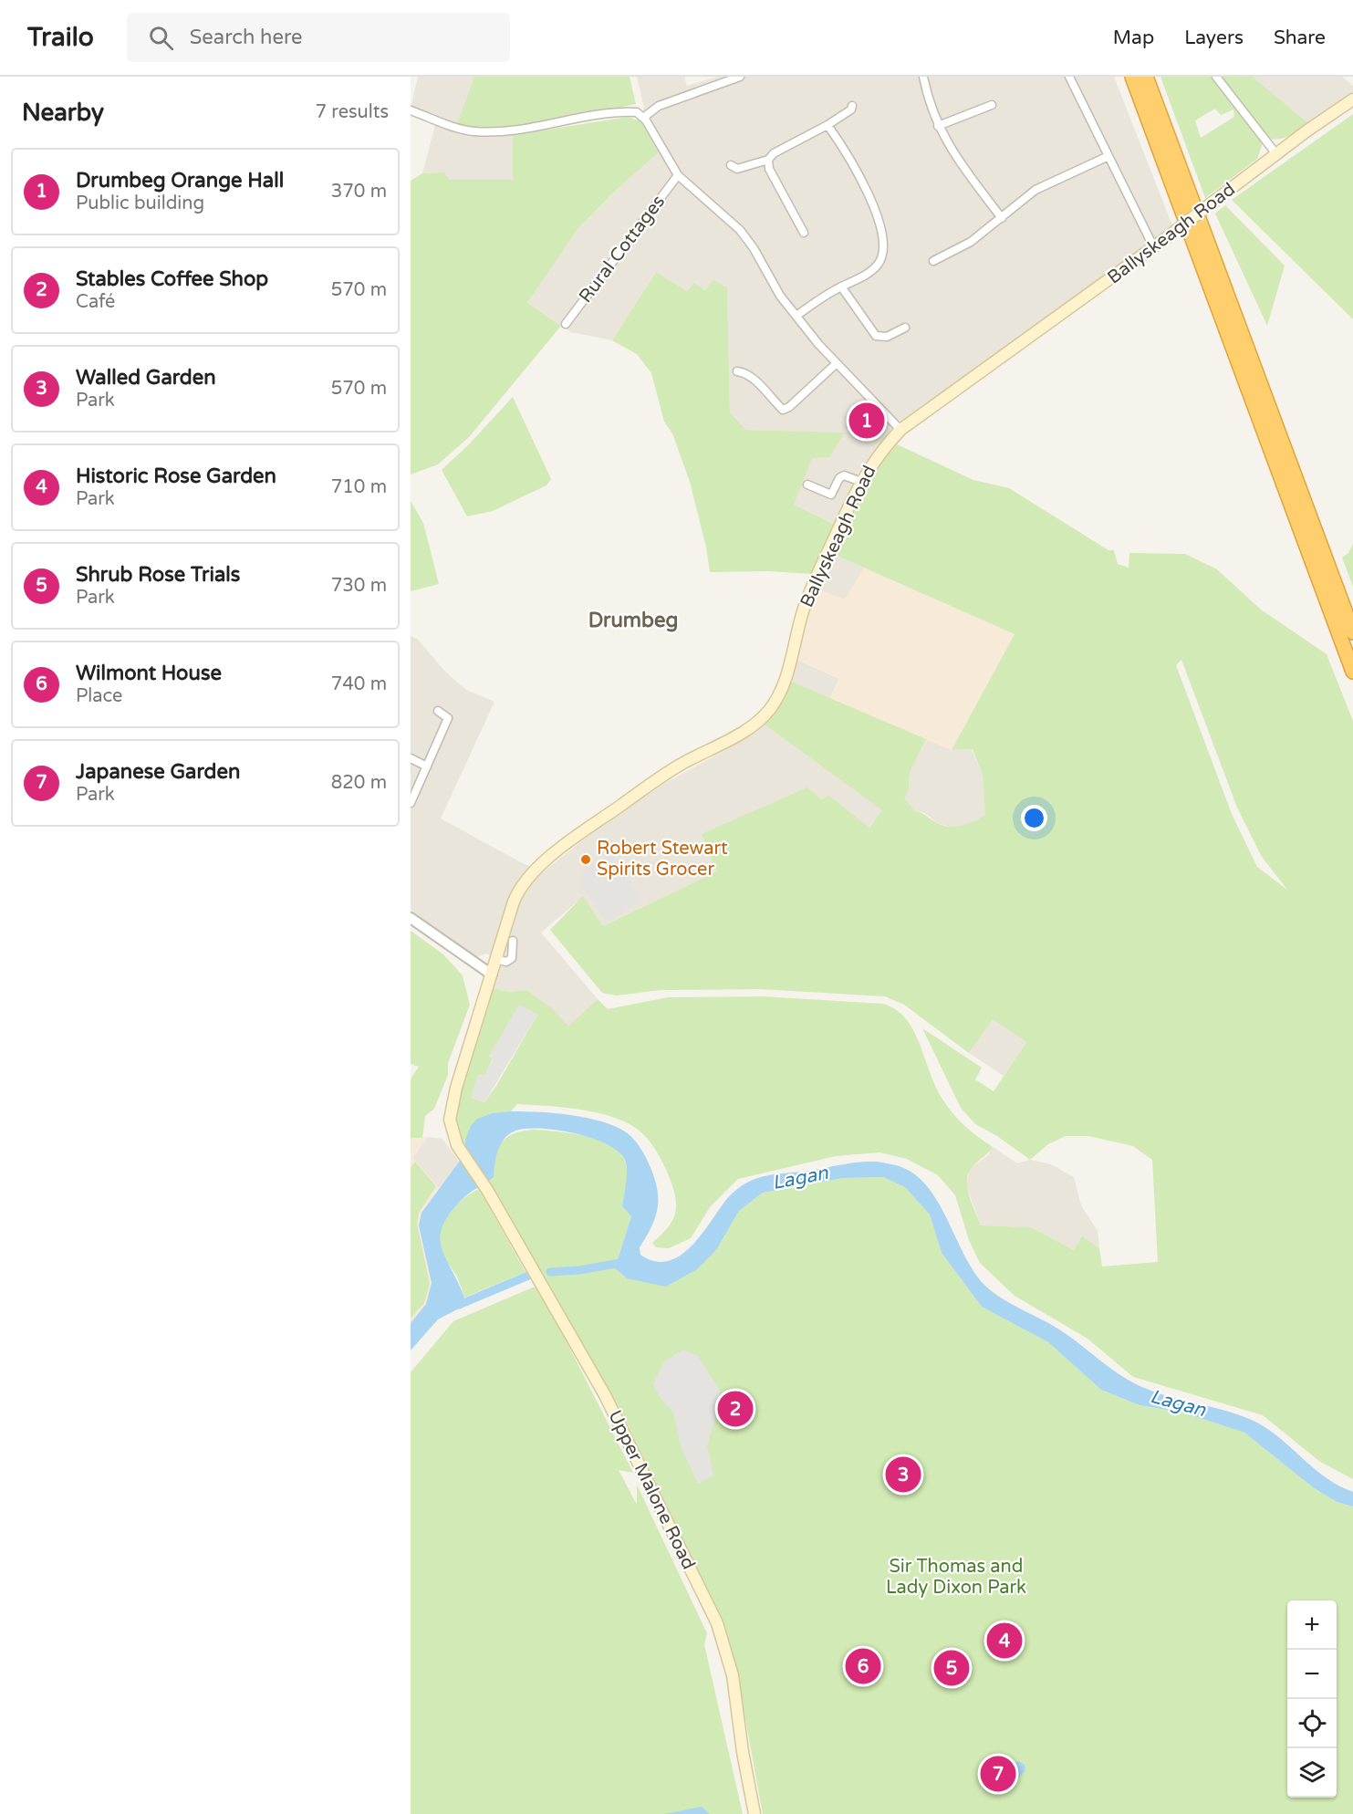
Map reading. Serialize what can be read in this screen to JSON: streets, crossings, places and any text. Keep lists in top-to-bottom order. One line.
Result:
{"streets":{"main road":["Ballyskeagh Road","Upper Malone Road"],"street":["Rural Cottages"]},"crossings":[["Ballyskeagh Road","Upper Malone Road"]],"districts":["Drumbeg"],"water":["Lagan"],"parks":["Sir Thomas and Lady Dixon Park"],"places":["Robert Stewart Spirits Grocer"],"page":{"header":"Trailo","search":"Search here","nav":["Map","Layers","Share"],"heading":["Nearby","7 results"],"list":[{"mark":"1","name":"Drumbeg Orange Hall","note":"Public building","value":"370 m"},{"mark":"2","name":"Stables Coffee Shop","note":"Café","value":"570 m"},{"mark":"3","name":"Walled Garden","note":"Park","value":"570 m"},{"mark":"4","name":"Historic Rose Garden","note":"Park","value":"710 m"},{"mark":"5","name":"Shrub Rose Trials","note":"Park","value":"730 m"},{"mark":"6","name":"Wilmont House","note":"Place","value":"740 m"},{"mark":"7","name":"Japanese Garden","note":"Park","value":"820 m"}],"pins":["1","2","3","4","6","5","7"],"map_buttons":["+","−"]}}
